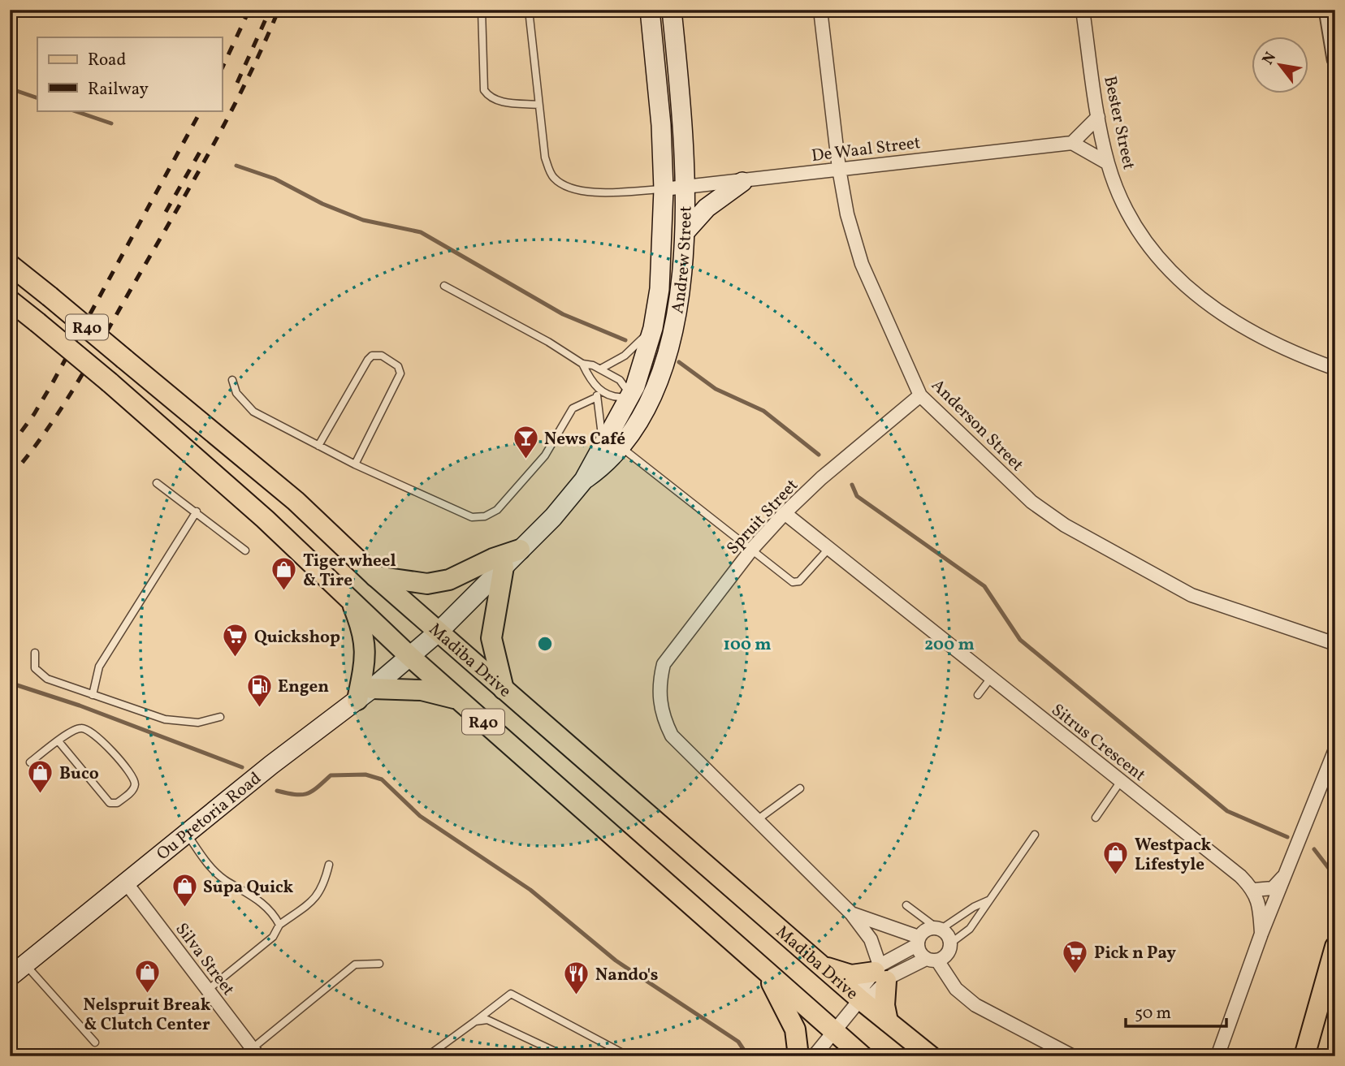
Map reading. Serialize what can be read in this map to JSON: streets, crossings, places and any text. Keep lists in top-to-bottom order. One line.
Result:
{"streets":{"main road":["Andrew Street","R40","Madiba Drive","Ou Pretoria Road"],"street":["Bester Street","De Waal Street","Anderson Street","Spruit Street","Sitrus Crescent","Silva Street"]},"crossings":[["De Waal Street","Andrew Street"],["De Waal Street","Anderson Street"],["Andrew Street","R40"],["Andrew Street","Madiba Drive"],["Andrew Street","Ou Pretoria Road"],["R40","Ou Pretoria Road"],["Anderson Street","Spruit Street"],["Spruit Street","Sitrus Crescent"],["Ou Pretoria Road","Silva Street"]],"places":{"bar":["News Café"],"shop":["Tiger wheel & Tire","Buco","Westpack Lifestyle","Supa Quick","Nelspruit Break & Clutch Center"],"supermarket":["Quickshop","Pick n Pay"],"fuel station":["Engen"],"restaurant":["Nando's"]},"legend":["Road","Railway"],"scale_bar":"50 m","north":"top left","rings":["100 m","200 m"]}
